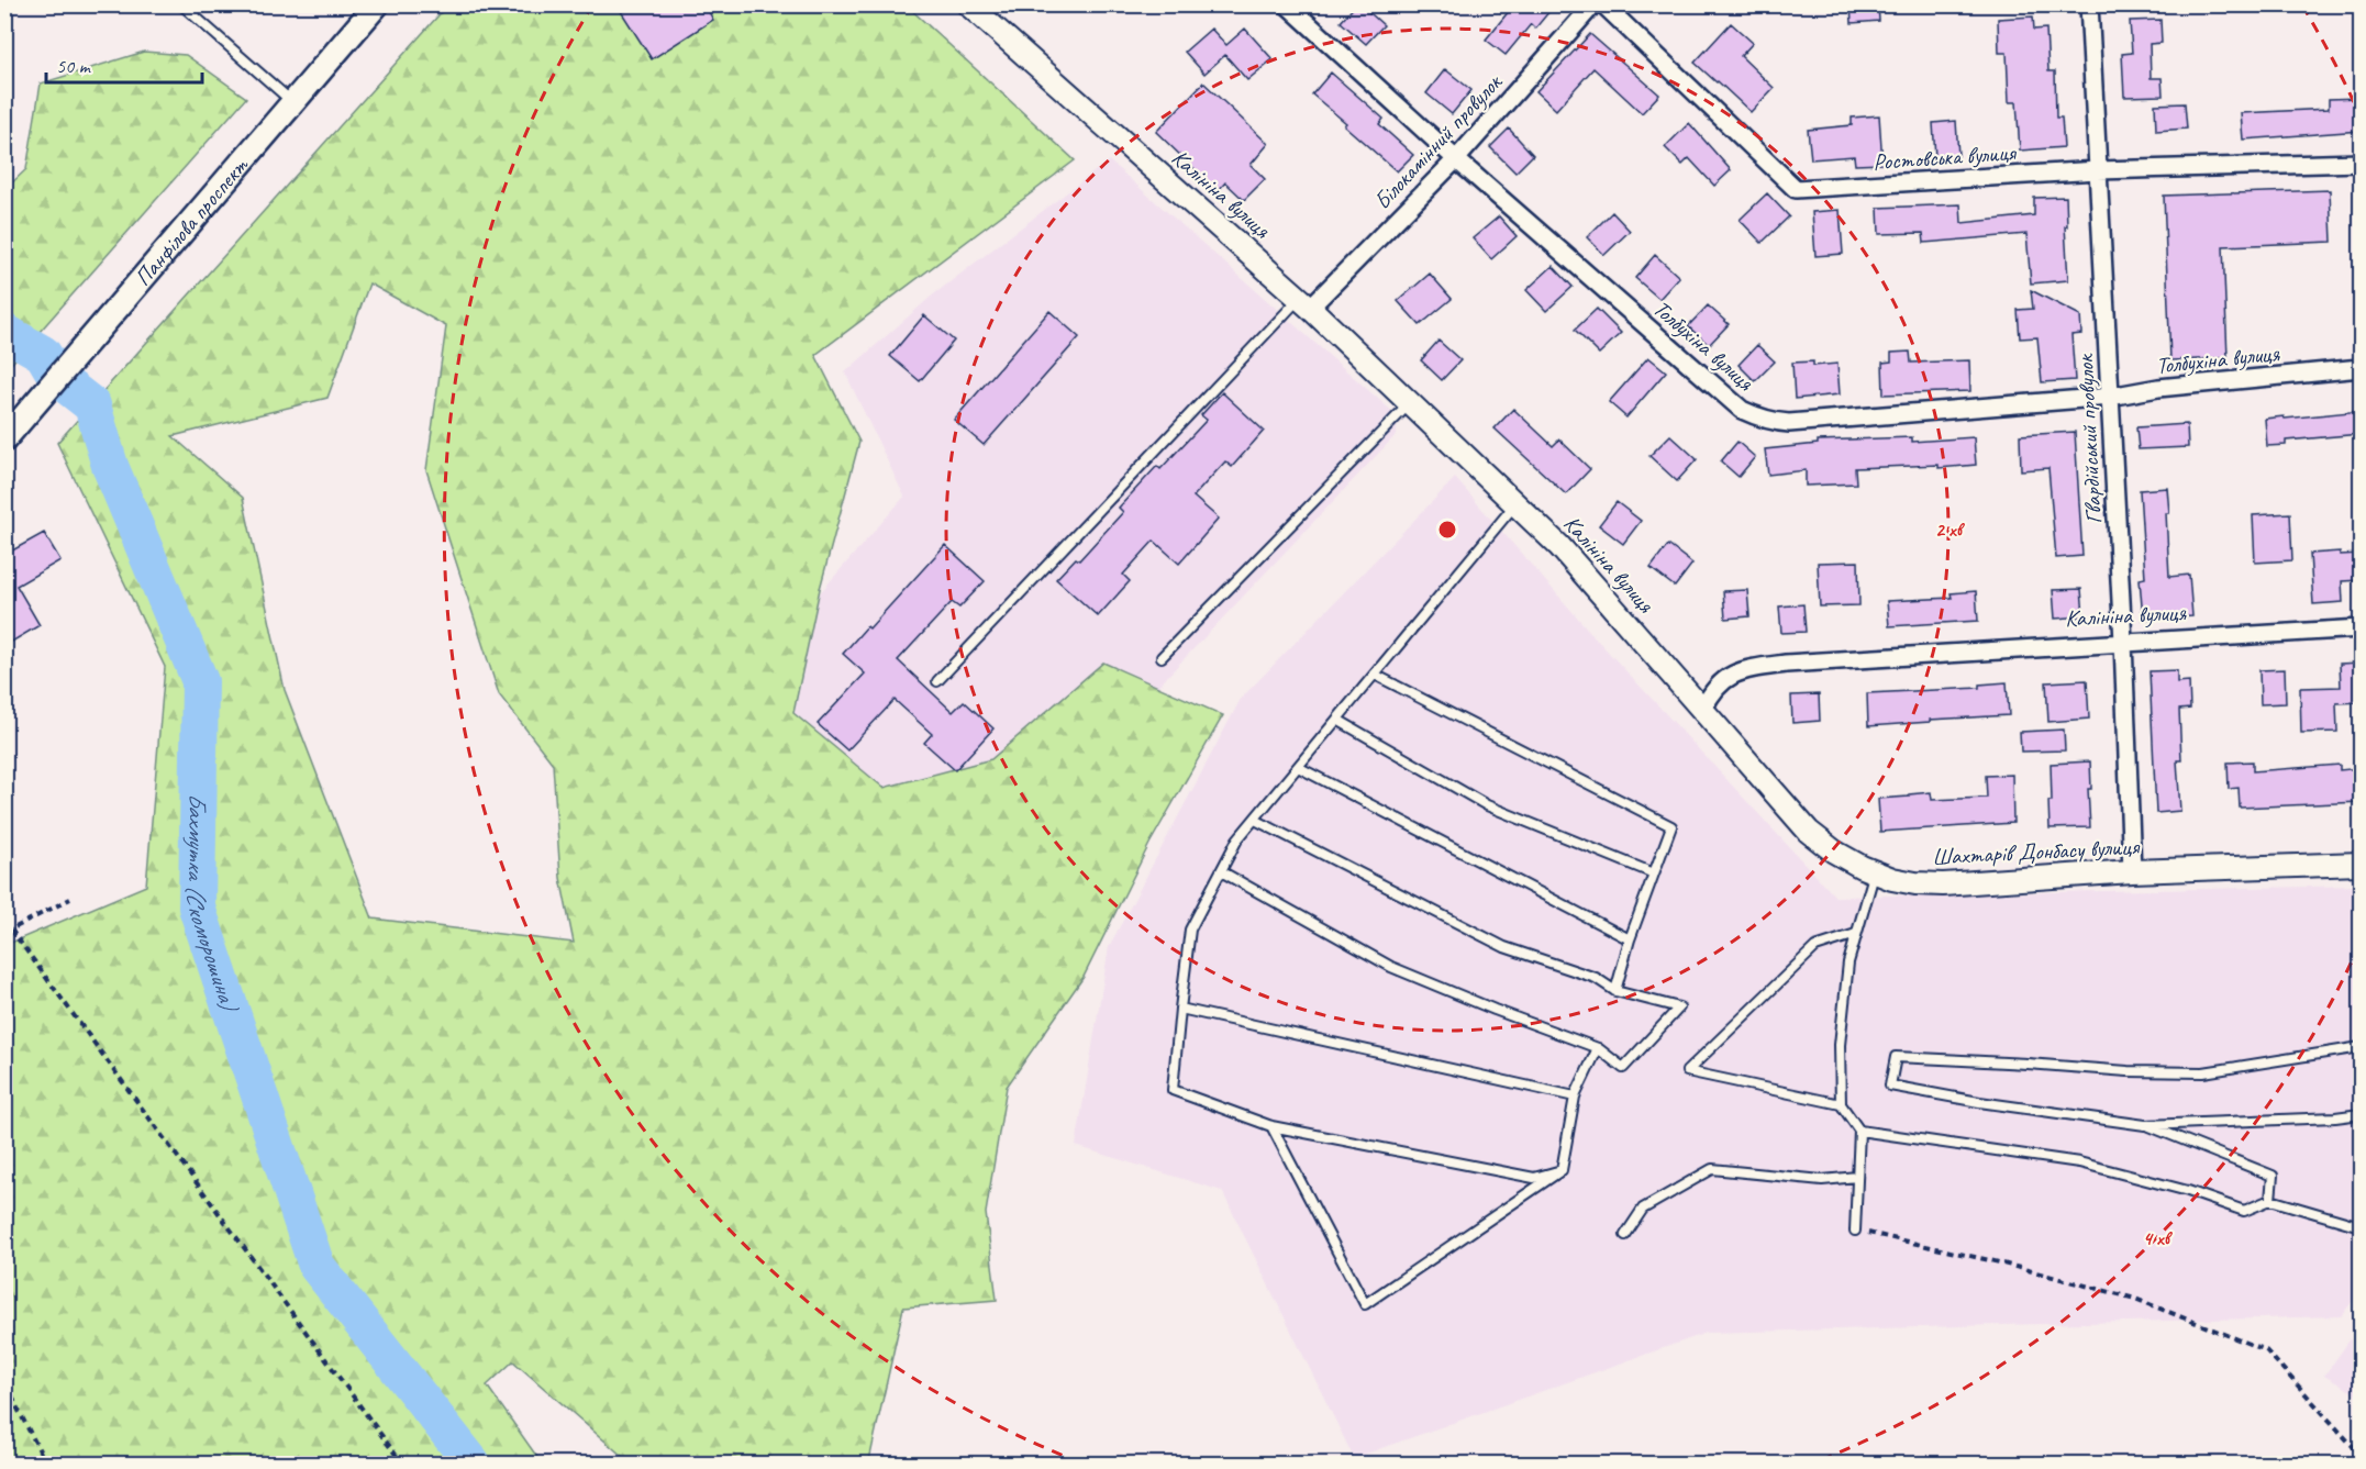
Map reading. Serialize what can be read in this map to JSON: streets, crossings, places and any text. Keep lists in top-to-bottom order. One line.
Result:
{"streets":{"main road":["Панфілова проспект"],"street":["Білокамінний провулок","Ростовська вулиця","Калініна вулиця","Толбухіна вулиця","Гвардійський провулок","Шахтарів Донбасу вулиця"]},"crossings":[["Білокамінний провулок","Калініна вулиця"],["Білокамінний провулок","Толбухіна вулиця"],["Ростовська вулиця","Гвардійський провулок"],["Калініна вулиця","Гвардійський провулок"],["Калініна вулиця","Шахтарів Донбасу вулиця"],["Толбухіна вулиця","Гвардійський провулок"],["Гвардійський провулок","Шахтарів Донбасу вулиця"]],"water":["Бахмутка (Скоморошина)"],"scale_bar":"50 m","rings":["2 хв","4 хв"]}
